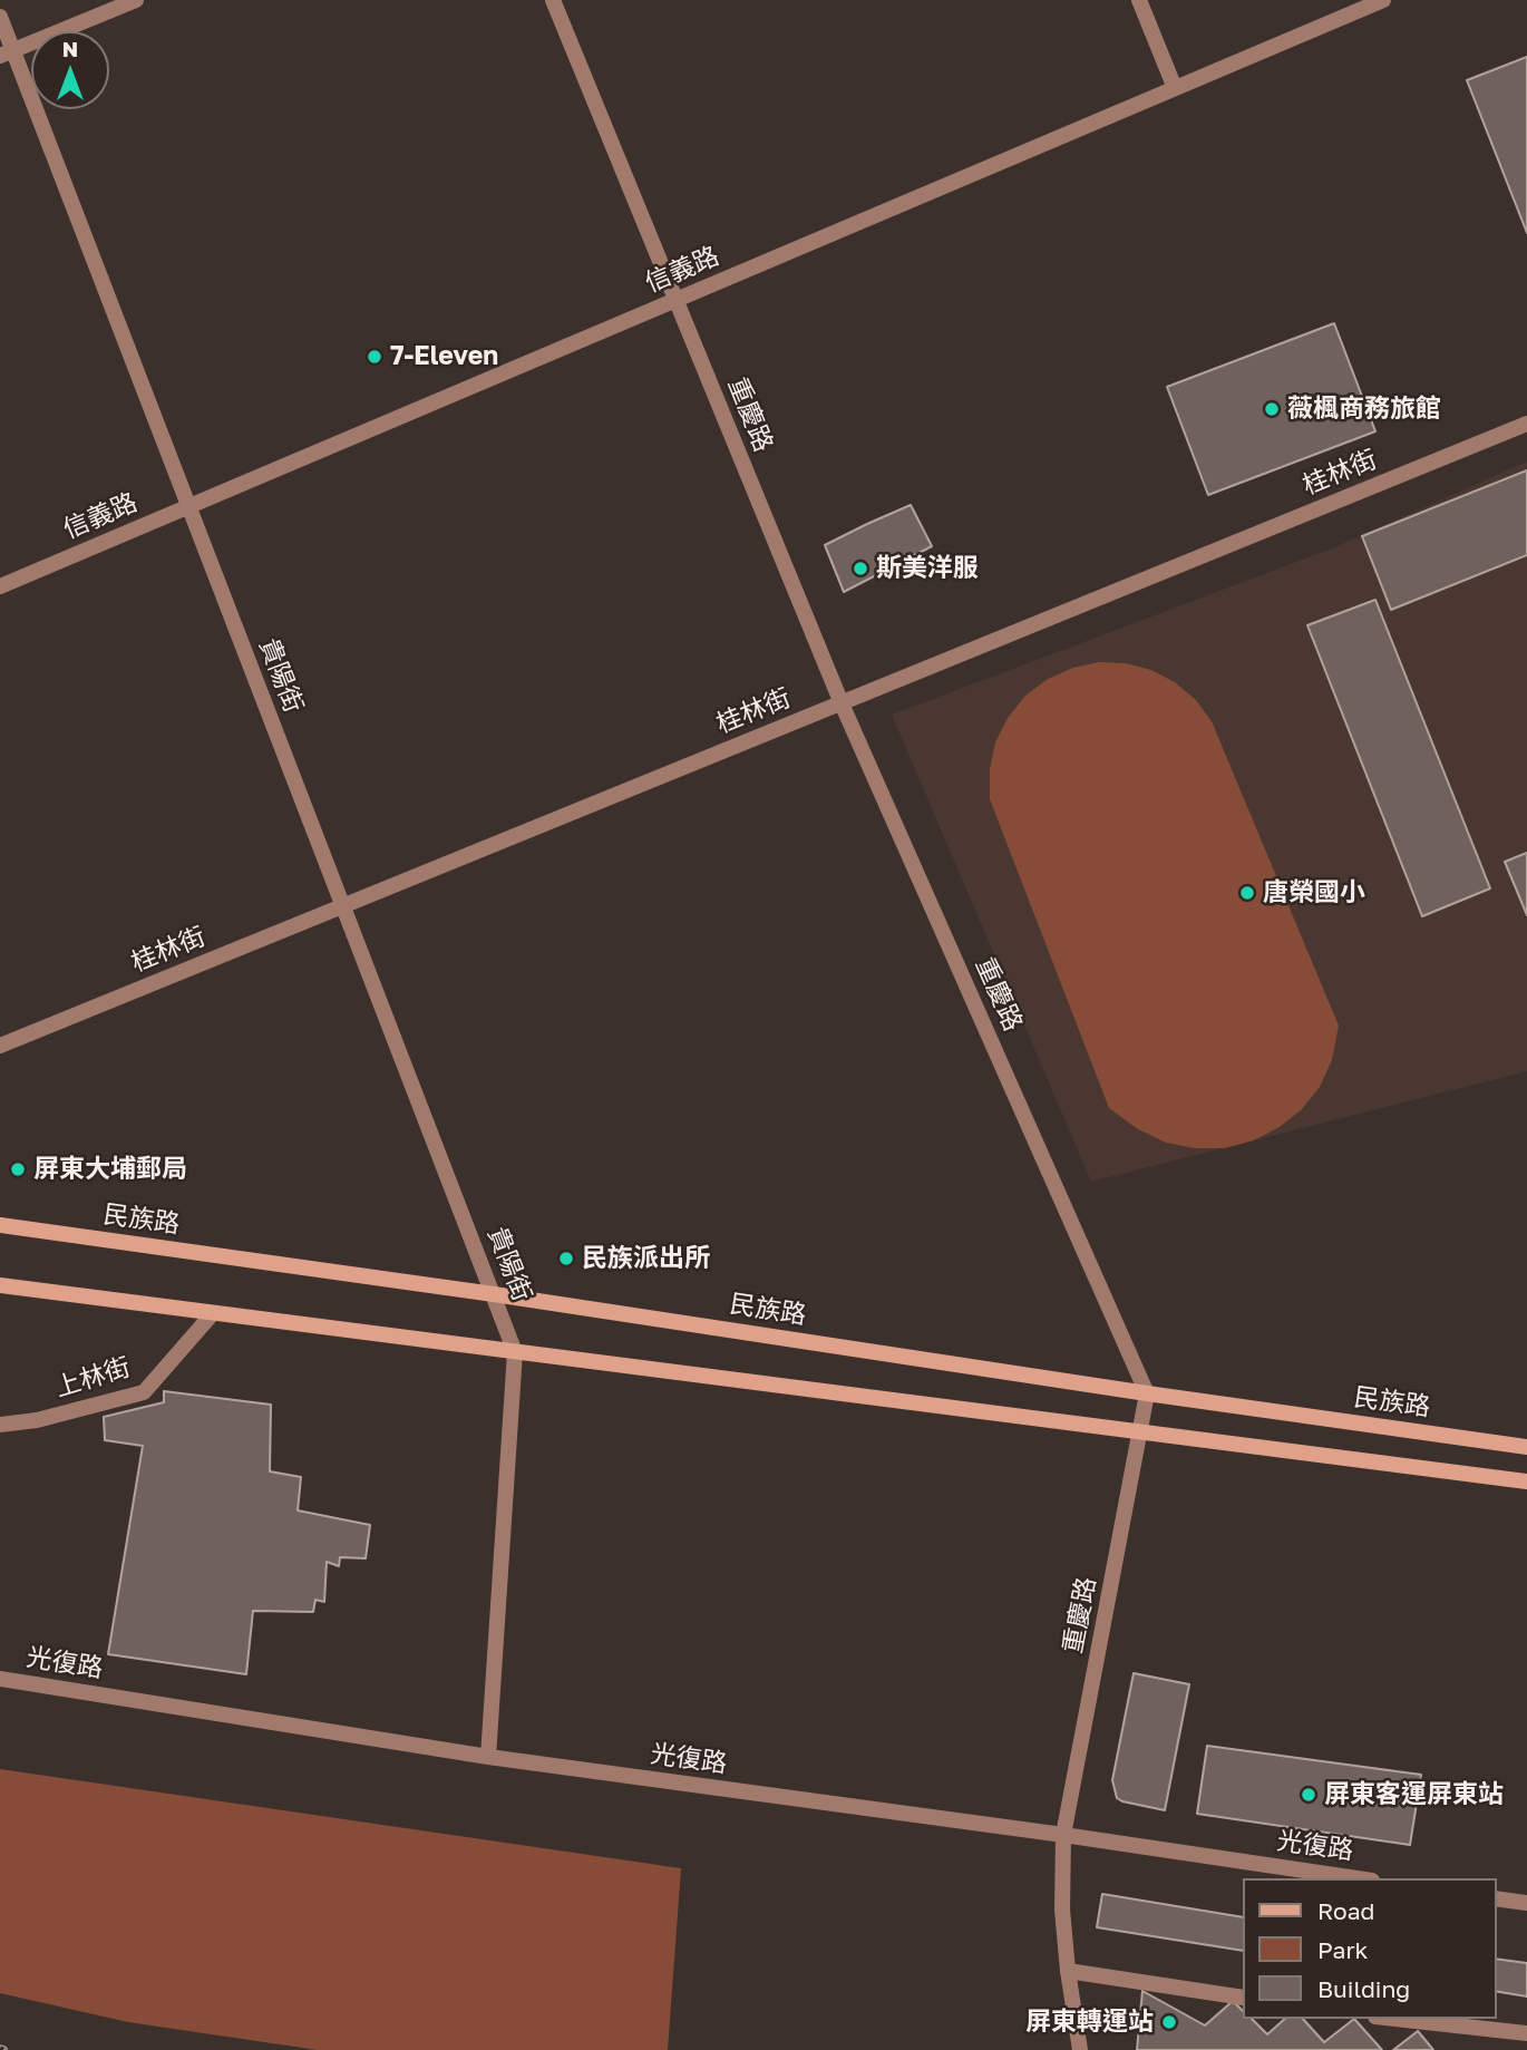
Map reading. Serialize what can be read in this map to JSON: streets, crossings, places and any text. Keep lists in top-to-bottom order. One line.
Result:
{"streets":{"street":["信義路","重慶路","桂林街","貴陽街","民族路","上林街","光復路"]},"crossings":[["信義路","重慶路"],["信義路","貴陽街"],["重慶路","桂林街"],["重慶路","民族路"],["重慶路","光復路"],["桂林街","貴陽街"],["貴陽街","民族路"]],"places":["7-Eleven","薇楓商務旅館","斯美洋服","唐榮國小","屏東大埔郵局","民族派出所","屏東客運屏東站","屏東轉運站"],"legend":["Road","Park","Building"],"north":"top"}
